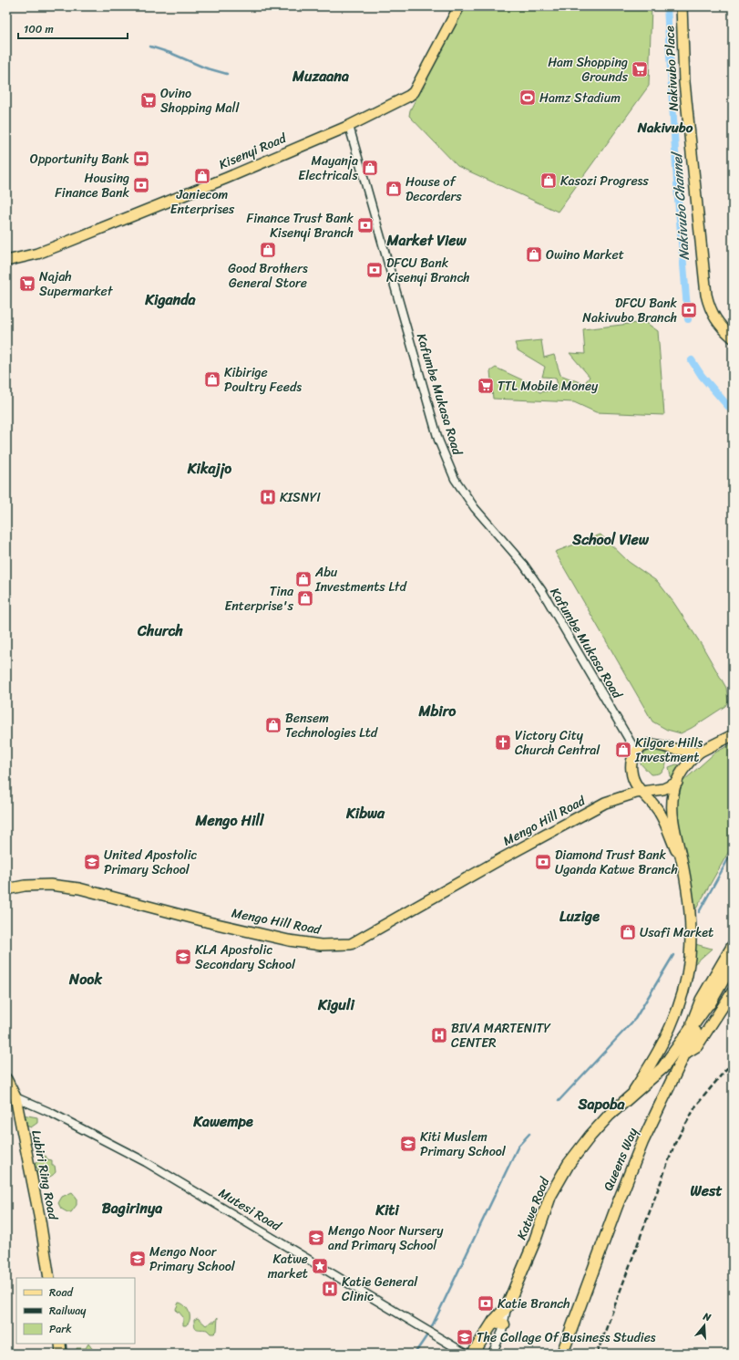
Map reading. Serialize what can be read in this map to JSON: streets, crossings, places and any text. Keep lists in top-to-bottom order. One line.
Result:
{"streets":{"highway":["Queens Way","Katwe Road"],"main road":["Nakivubo Place","Kisenyi Road","Mengo Hill Road","Lubiri Ring Road"],"street":["Kafumbe Mukasa Road","Mutesi Road"]},"crossings":[["Kisenyi Road","Kafumbe Mukasa Road"],["Queens Way","Katwe Road"],["Lubiri Ring Road","Mutesi Road"]],"districts":["Muzaana","Nakivubo","Market View","Kiganda","Kikajjo","School View","Church","Mbiro","Kibwa","Mengo Hill","Luzige","Nook","Kiguli","Sapoba","Kawempe","West","Bagirinya","Kiti"],"water":["Nakivubo Channel"],"places":{"supermarket":["Ham Shopping Grounds","Ovino Shopping Mall","Najah Supermarket","TTL Mobile Money"],"sports":["Hamz Stadium"],"bank":["Opportunity Bank","Housing Finance Bank","Finance Trust Bank Kisenyi Branch","DFCU Bank Kisenyi Branch","DFCU Bank Nakivubo Branch","Diamond Trust Bank Uganda Katwe Branch","Katie Branch"],"shop":["Mayanja Electricals","Janiecom Enterprises","Kasozi Progress","House of Decorders","Good Brothers General Store","Owino Market","Kibirige Poultry Feeds","Abu Investments Ltd","Tina Enterprise's","Bensem Technologies Ltd","Kilgore Hills Investment","Usafi Market"],"hospital":["KISNYI","BIVA MARTENITY CENTER","Katie General Clinic"],"church":["Victory City Church Central"],"school or university":["United Apostolic Primary School","KLA Apostolic Secondary School","Kiti Muslem Primary School","Mengo Noor Nursery and Primary School","Mengo Noor Primary School","The Collage Of Business Studies"],"place":["Katwe market"]},"legend":["Road","Railway","Park"],"scale_bar":"100 m","north":"top"}
